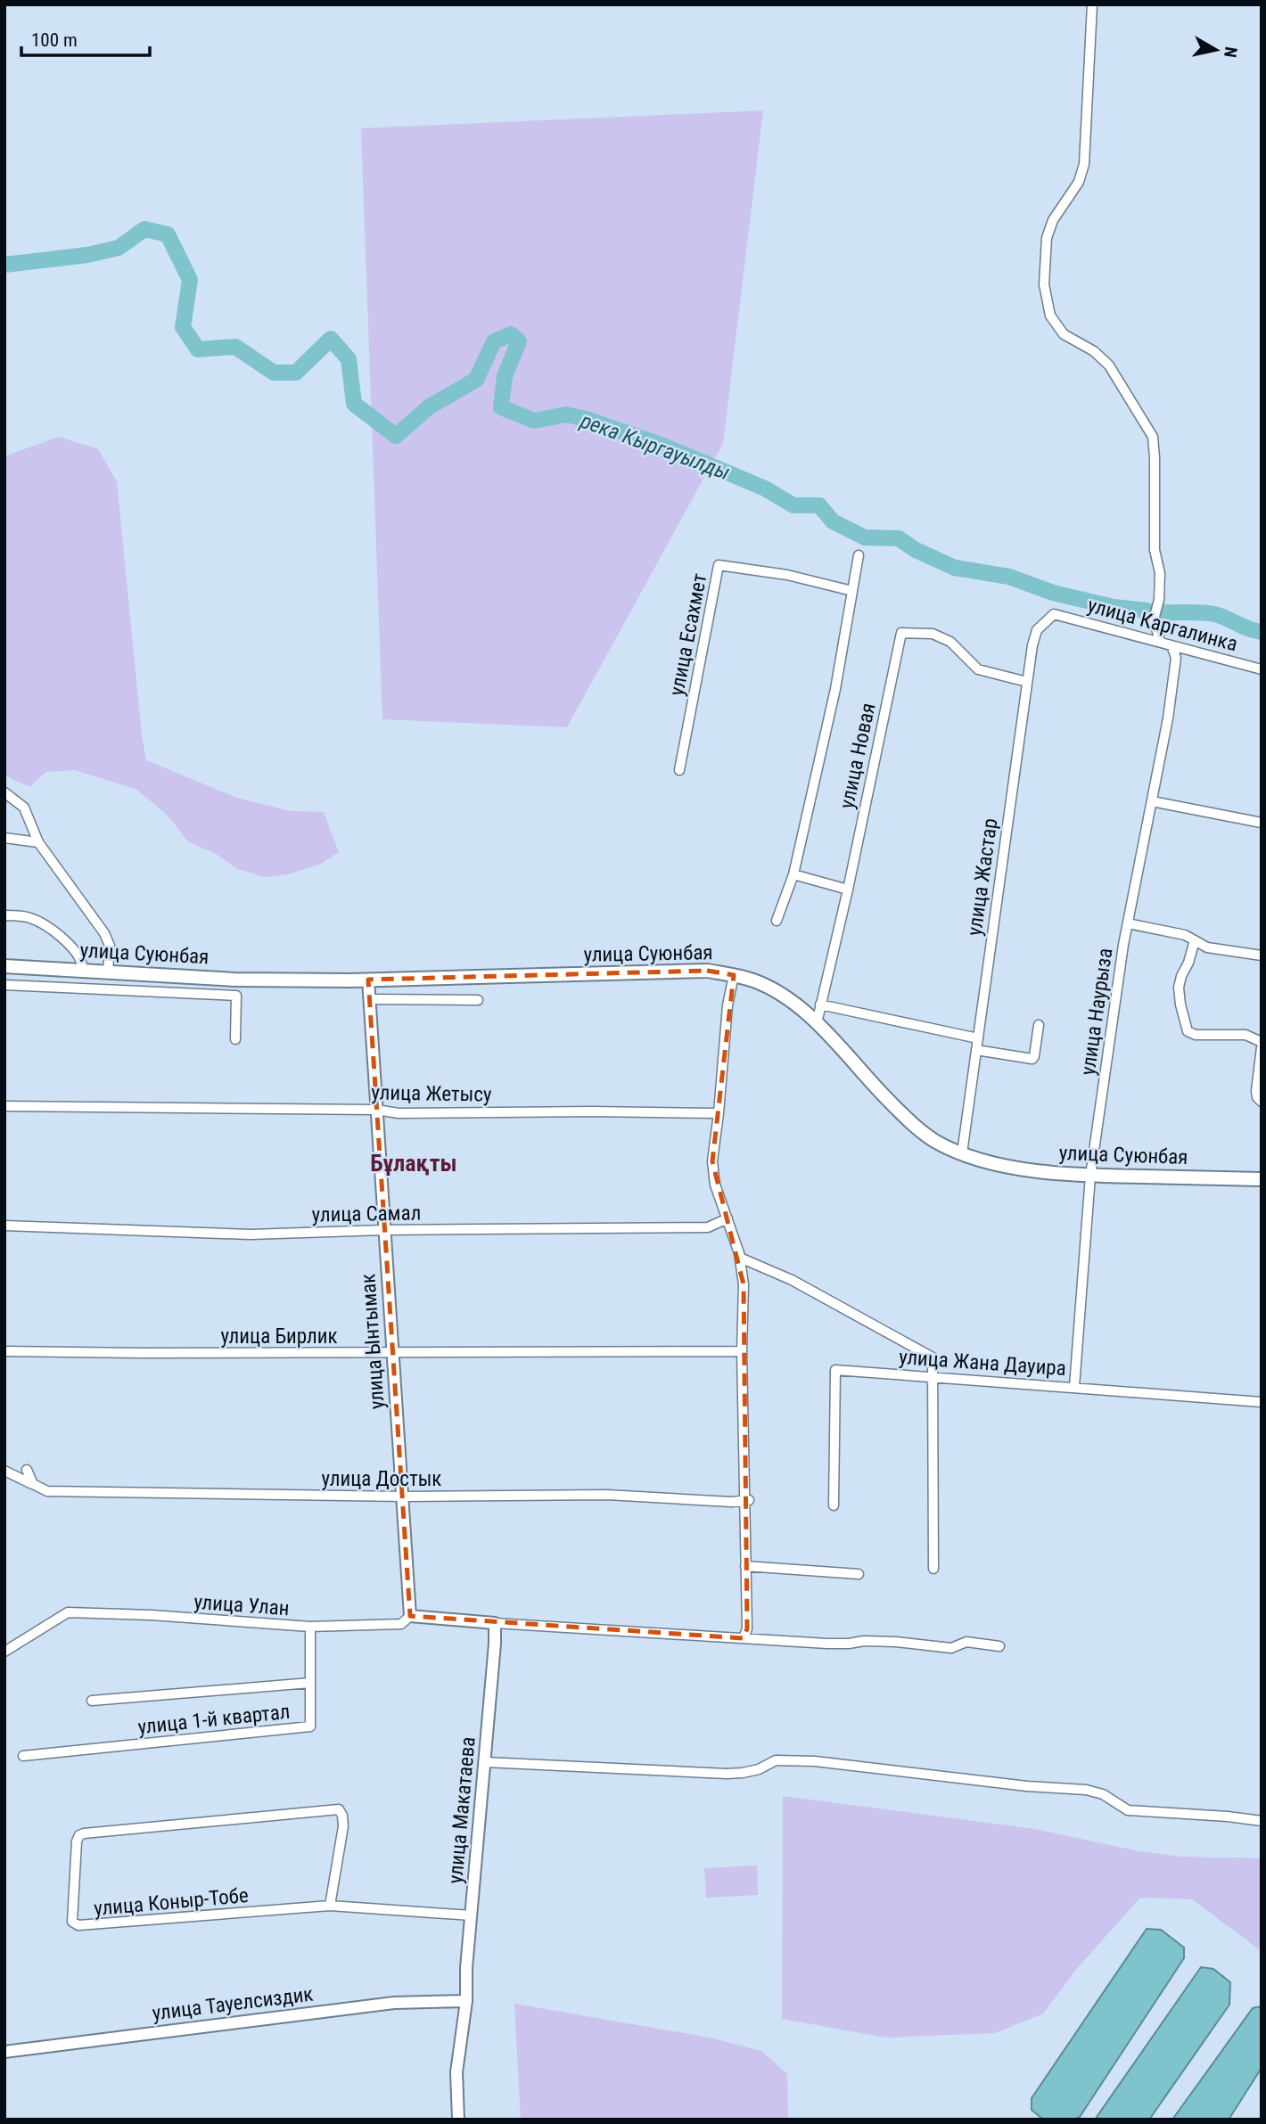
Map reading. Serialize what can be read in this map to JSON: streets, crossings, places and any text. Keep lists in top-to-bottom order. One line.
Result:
{"streets":{"main road":["улица Суюнбая"],"street":["улица Каргалинка","улица Есахмет","улица Новая","улица Жастар","улица Наурыза","улица Жетысу","улица Самал","улица Бирлик","улица Ынтымак","улица Жана Дауира","улица Достык","улица Улан","улица 1-й квартал","улица Макатаева","улица Коныр-Тобе","улица Тауелсиздик"]},"crossings":[["улица Каргалинка","улица Жастар"],["улица Каргалинка","улица Наурыза"],["улица Новая","улица Жастар"],["улица Новая","улица Суюнбая"],["улица Жастар","улица Суюнбая"],["улица Суюнбая","улица Наурыза"],["улица Суюнбая","улица Ынтымак"],["улица Наурыза","улица Жана Дауира"],["улица Жетысу","улица Ынтымак"],["улица Самал","улица Ынтымак"],["улица Бирлик","улица Ынтымак"],["улица Ынтымак","улица Достык"],["улица Ынтымак","улица Улан"],["улица Улан","улица 1-й квартал"],["улица Макатаева","улица Коныр-Тобе"],["улица Макатаева","улица Тауелсиздик"]],"districts":["Бұлақты"],"water":["река Кыргауылды"],"scale_bar":"100 m","north":"right"}
